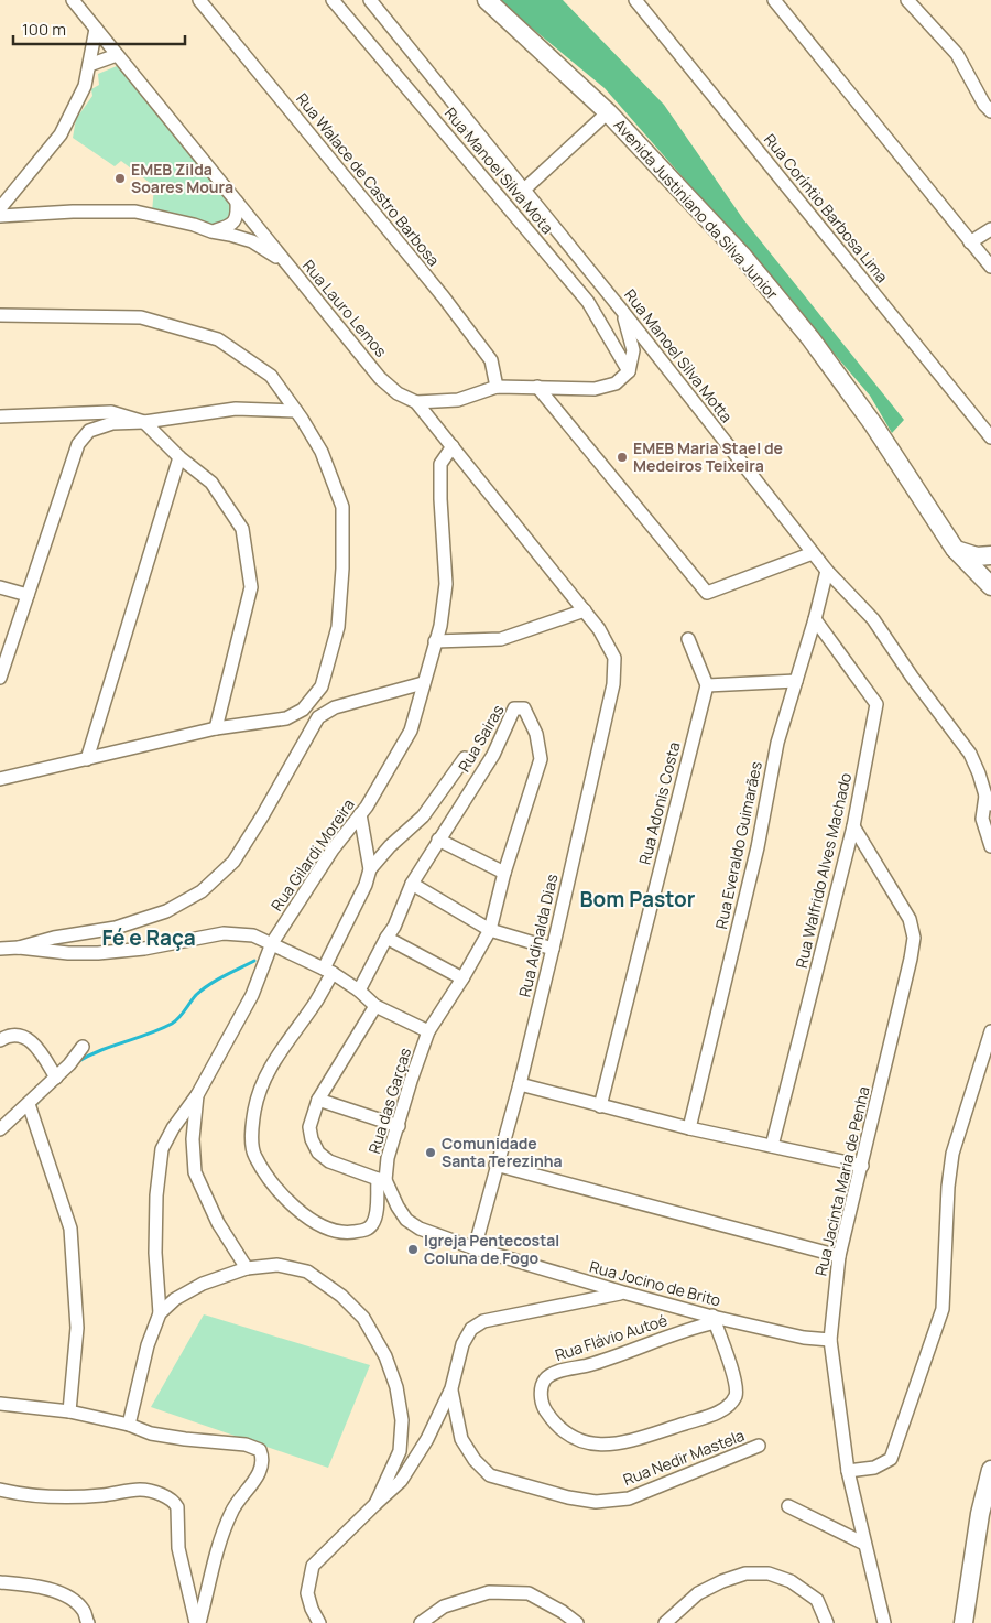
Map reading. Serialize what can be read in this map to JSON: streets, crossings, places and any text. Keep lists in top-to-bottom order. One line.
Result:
{"streets":{"street":["Rua Manoel Silva Mota","Rua Walace de Castro Barbosa","Rua Coríntio Barbosa Lima","Avenida Justiniano da Silva Junior","Rua Lauro Lemos","Rua Manoel Silva Motta","Rua Sairas","Rua Adonis Costa","Rua Everaldo Guimarães","Rua Gilardi Moreira","Rua Walfrido Alves Machado","Rua Adinalda Dias","Rua das Garças","Rua Jacinta Maria de Penha","Rua Jocino de Brito","Rua Flávio Autoé","Rua Nedir Mastela"]},"crossings":[["Rua Lauro Lemos","Rua Gilardi Moreira"],["Rua Lauro Lemos","Rua Adinalda Dias"],["Rua Manoel Silva Motta","Rua Everaldo Guimarães"],["Rua Sairas","Rua das Garças"],["Rua Everaldo Guimarães","Rua Walfrido Alves Machado"],["Rua Walfrido Alves Machado","Rua Jacinta Maria de Penha"],["Rua Adinalda Dias","Rua Jocino de Brito"],["Rua Jacinta Maria de Penha","Rua Jocino de Brito"],["Rua Jocino de Brito","Rua Flávio Autoé"]],"districts":["Bom Pastor","Fé e Raça"],"places":["EMEB Zilda Soares Moura","EMEB Maria Stael de Medeiros Teixeira","Comunidade Santa Terezinha","Igreja Pentecostal Coluna de Fogo"],"scale_bar":"100 m"}
